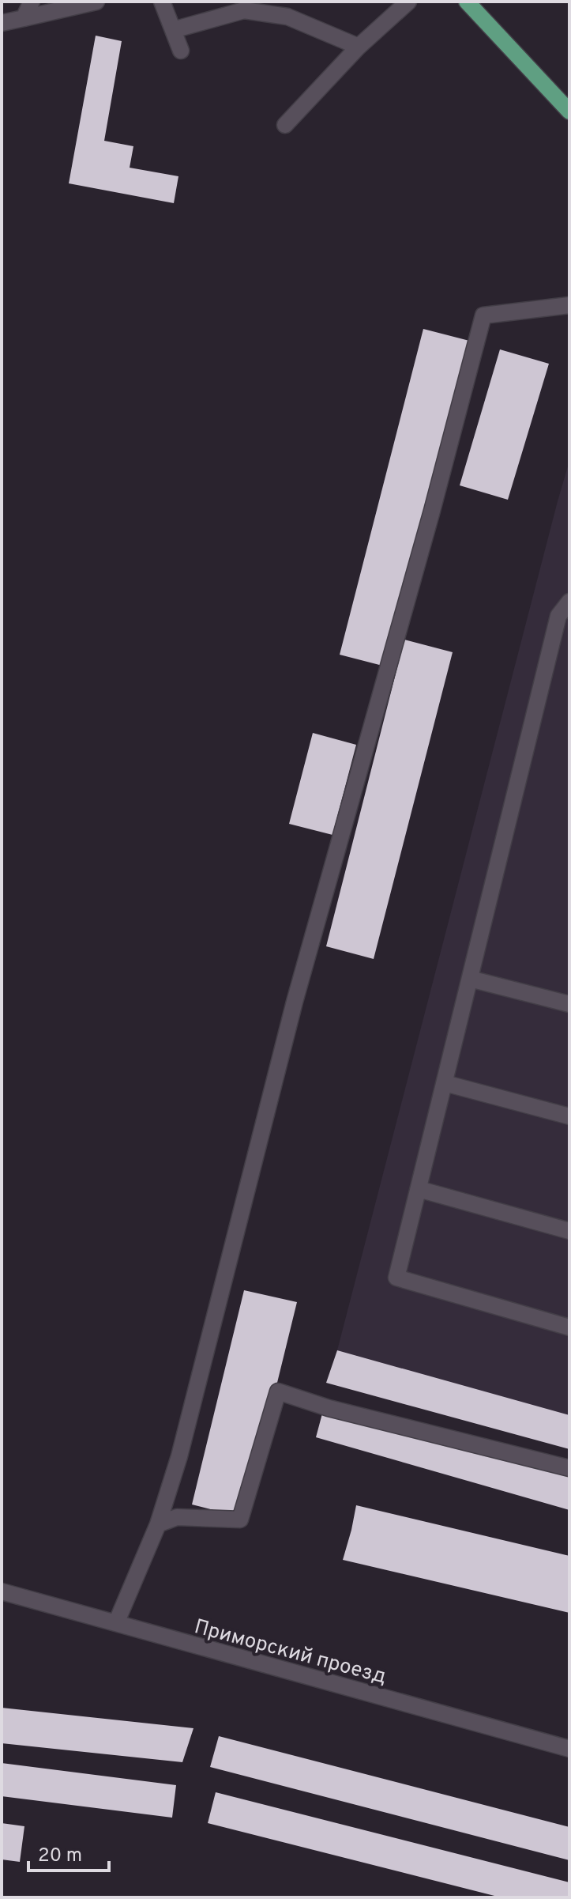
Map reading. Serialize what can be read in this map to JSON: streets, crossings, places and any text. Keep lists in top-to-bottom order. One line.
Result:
{"streets":{"street":["Приморский проезд"]},"scale_bar":"20 m"}
